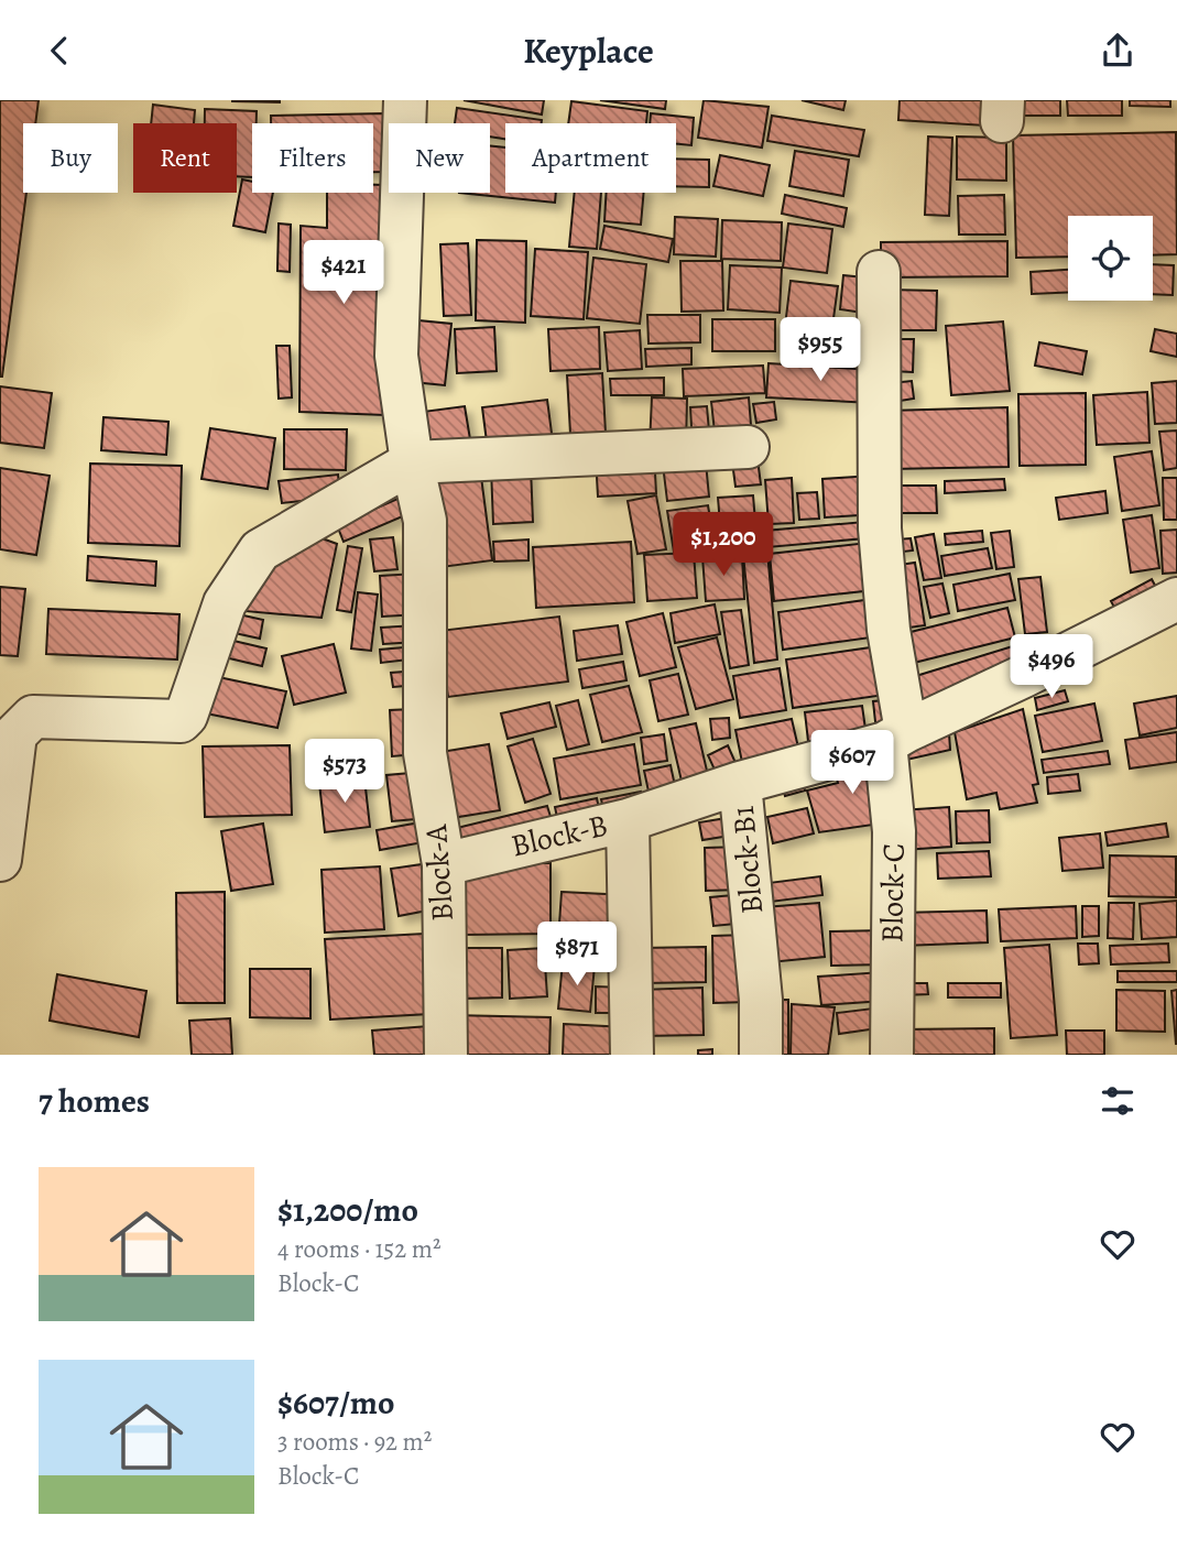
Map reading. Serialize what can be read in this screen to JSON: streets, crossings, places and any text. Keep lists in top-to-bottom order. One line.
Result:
{"streets":{"street":["Block-B","Block-B1","Block-A","Block-C"]},"crossings":[["Block-B","Block-B1"],["Block-B","Block-A"]],"page":{"header":"Keyplace","chip":["Buy","Rent","Filters","New","Apartment"],"price":["$421","$955","$1,200","$496","$607","$573","$871"],"heading":"7 homes","list":[{"name":"$1,200/mo","note":"4 rooms · 152 m² · Block-C"},{"name":"$607/mo","note":"3 rooms · 92 m² · Block-C"}]}}
